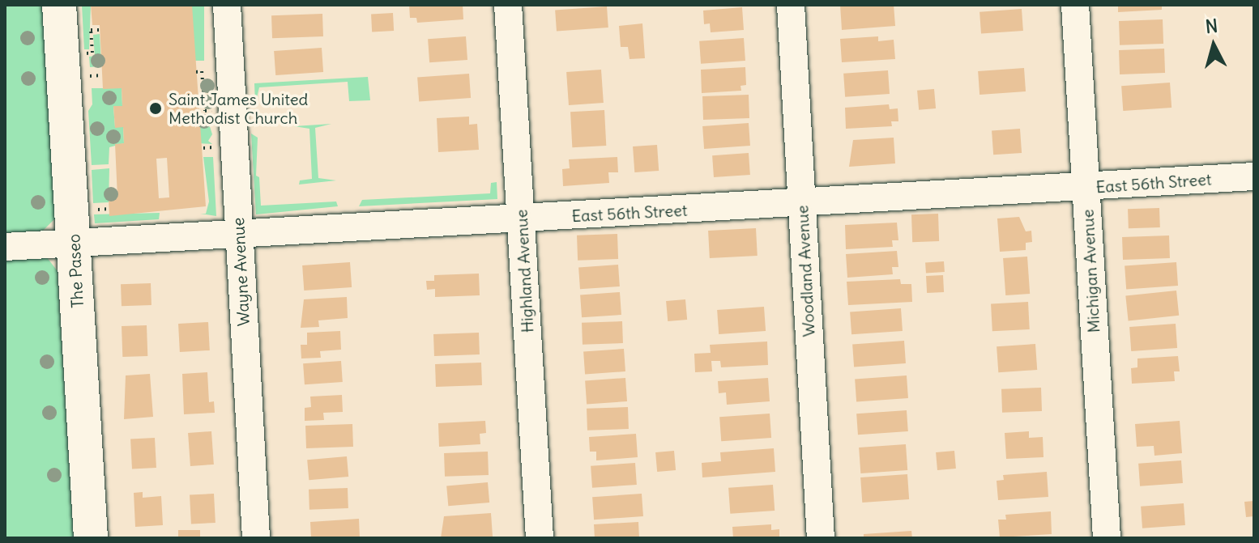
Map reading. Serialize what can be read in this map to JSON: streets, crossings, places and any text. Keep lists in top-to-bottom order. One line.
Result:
{"streets":{"main road":["The Paseo"],"street":["East 56th Street","Highland Avenue","Woodland Avenue","Michigan Avenue","Wayne Avenue"]},"crossings":[["East 56th Street","The Paseo"],["East 56th Street","Highland Avenue"],["East 56th Street","Woodland Avenue"],["East 56th Street","Michigan Avenue"],["East 56th Street","Wayne Avenue"]],"places":["Saint James United Methodist Church"],"north":"top"}
